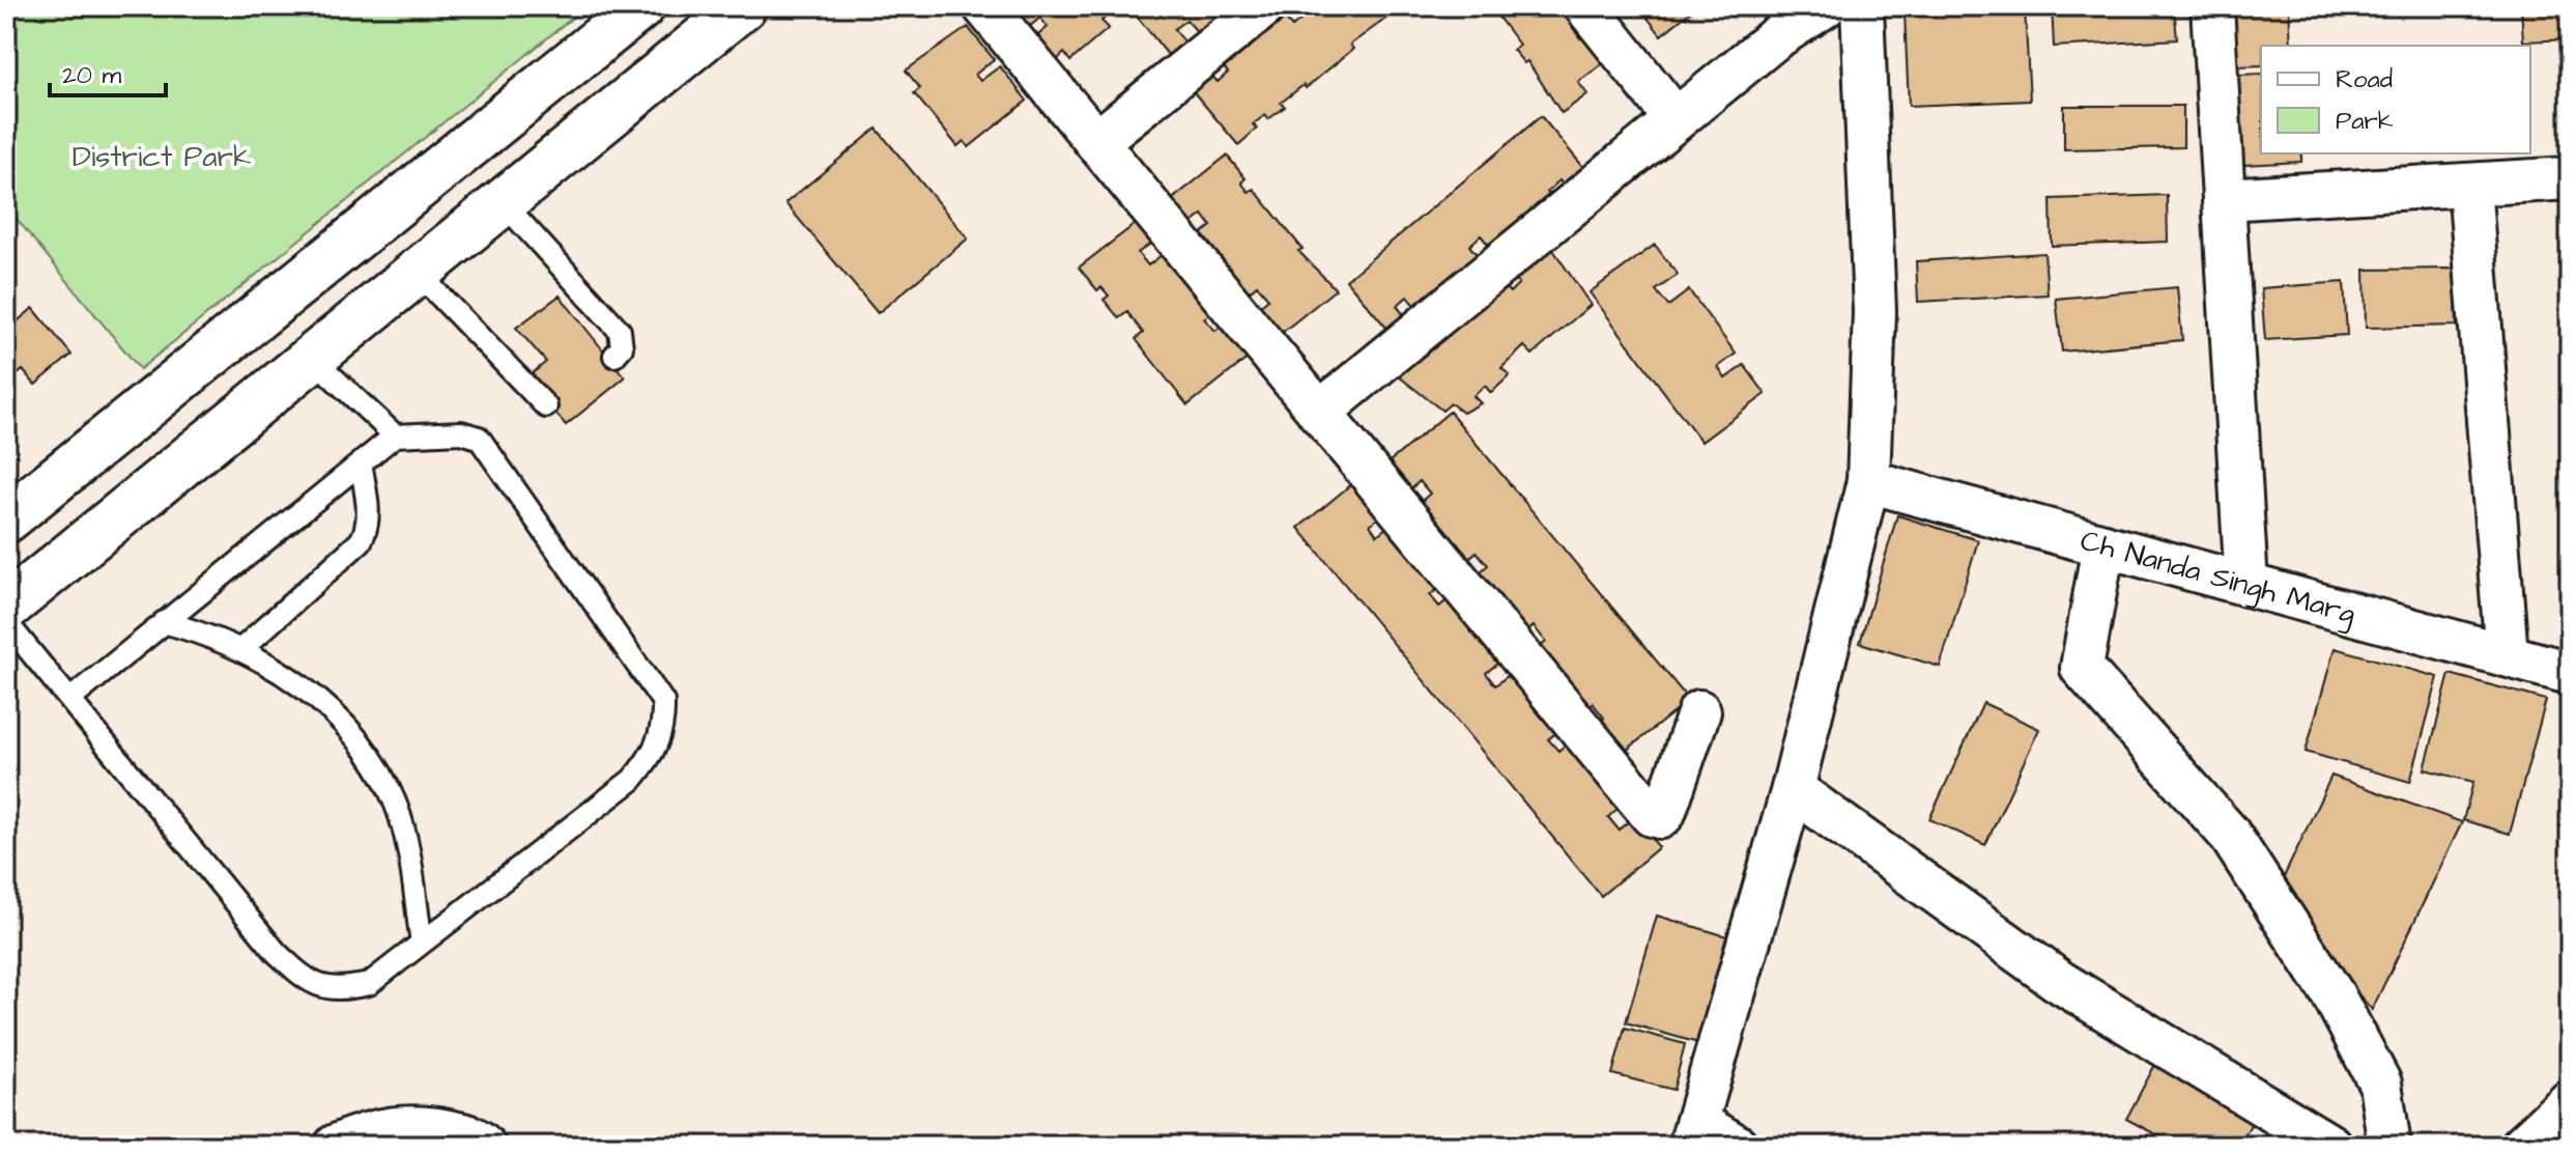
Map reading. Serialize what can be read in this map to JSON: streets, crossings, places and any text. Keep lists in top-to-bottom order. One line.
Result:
{"streets":{"street":["Ch Nanda Singh Marg"]},"parks":["District Park"],"legend":["Road","Park"],"scale_bar":"20 m"}
